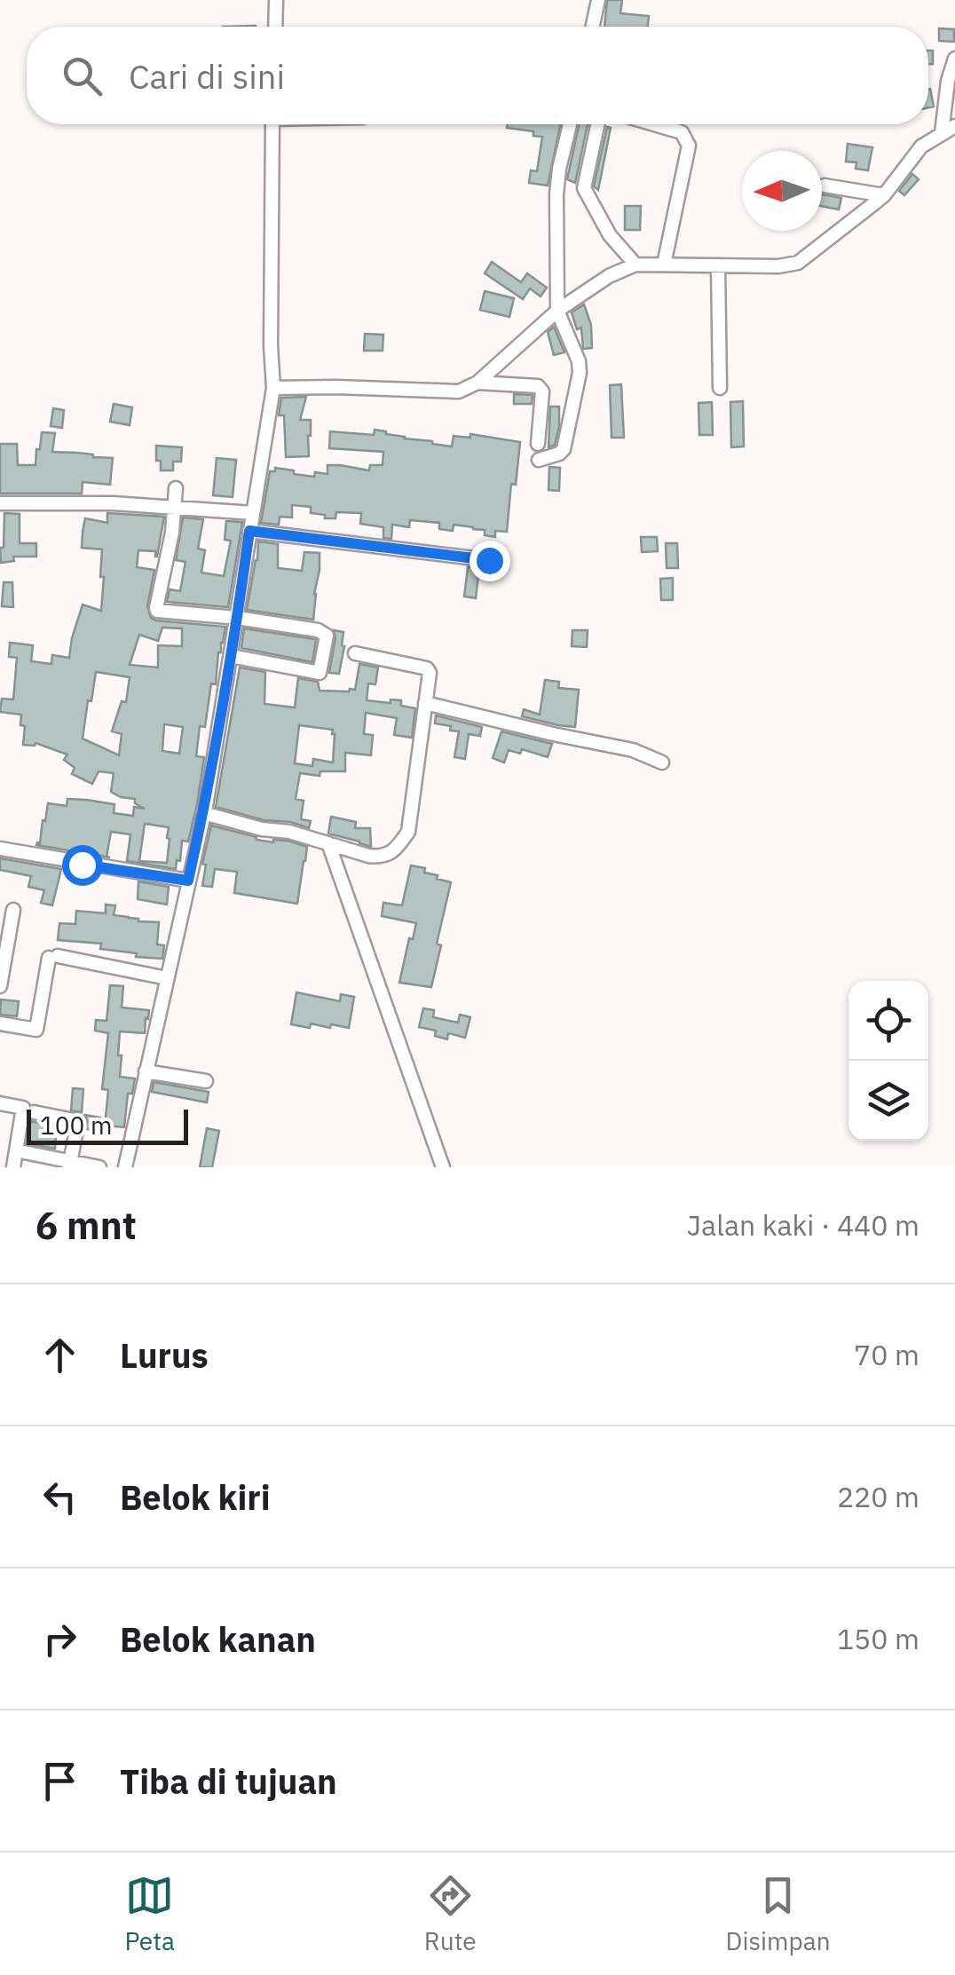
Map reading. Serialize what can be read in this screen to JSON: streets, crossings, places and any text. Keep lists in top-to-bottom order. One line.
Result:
{"scale_bar":"100 m","north":"left","page":{"search":"Cari di sini","scale":"100 m","heading":["6 mnt","Jalan kaki · 440 m"],"list":[["Lurus","70 m"],["Belok kiri","220 m"],["Belok kanan","150 m"],"Tiba di tujuan"],"nav":["Peta","Rute","Disimpan"]}}
